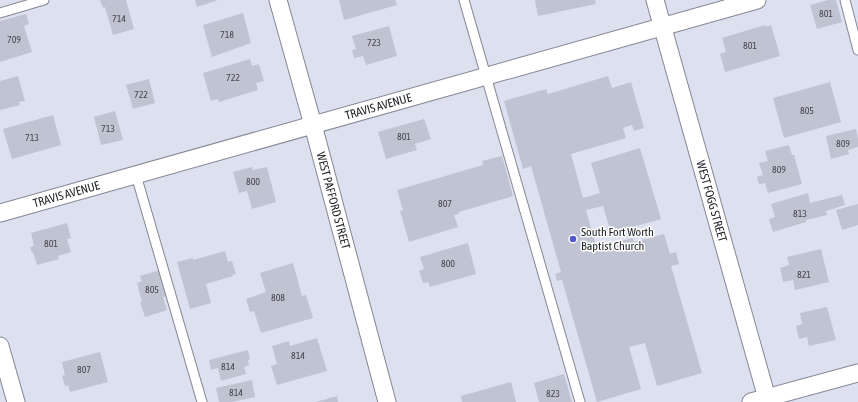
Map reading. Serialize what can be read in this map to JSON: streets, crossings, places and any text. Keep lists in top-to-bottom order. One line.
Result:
{"streets":{"street":["TRAVIS AVENUE","WEST PAFFORD STREET","WEST FOGG STREET"]},"crossings":[["TRAVIS AVENUE","WEST PAFFORD STREET"],["TRAVIS AVENUE","WEST FOGG STREET"]],"places":["South Fort Worth Baptist Church"],"house_numbers":["801","714","718","709","723","801","722","722","805","713","801","713","809","809","800","807","813","801","800","821","805","808","814","814","807","814","823"]}
